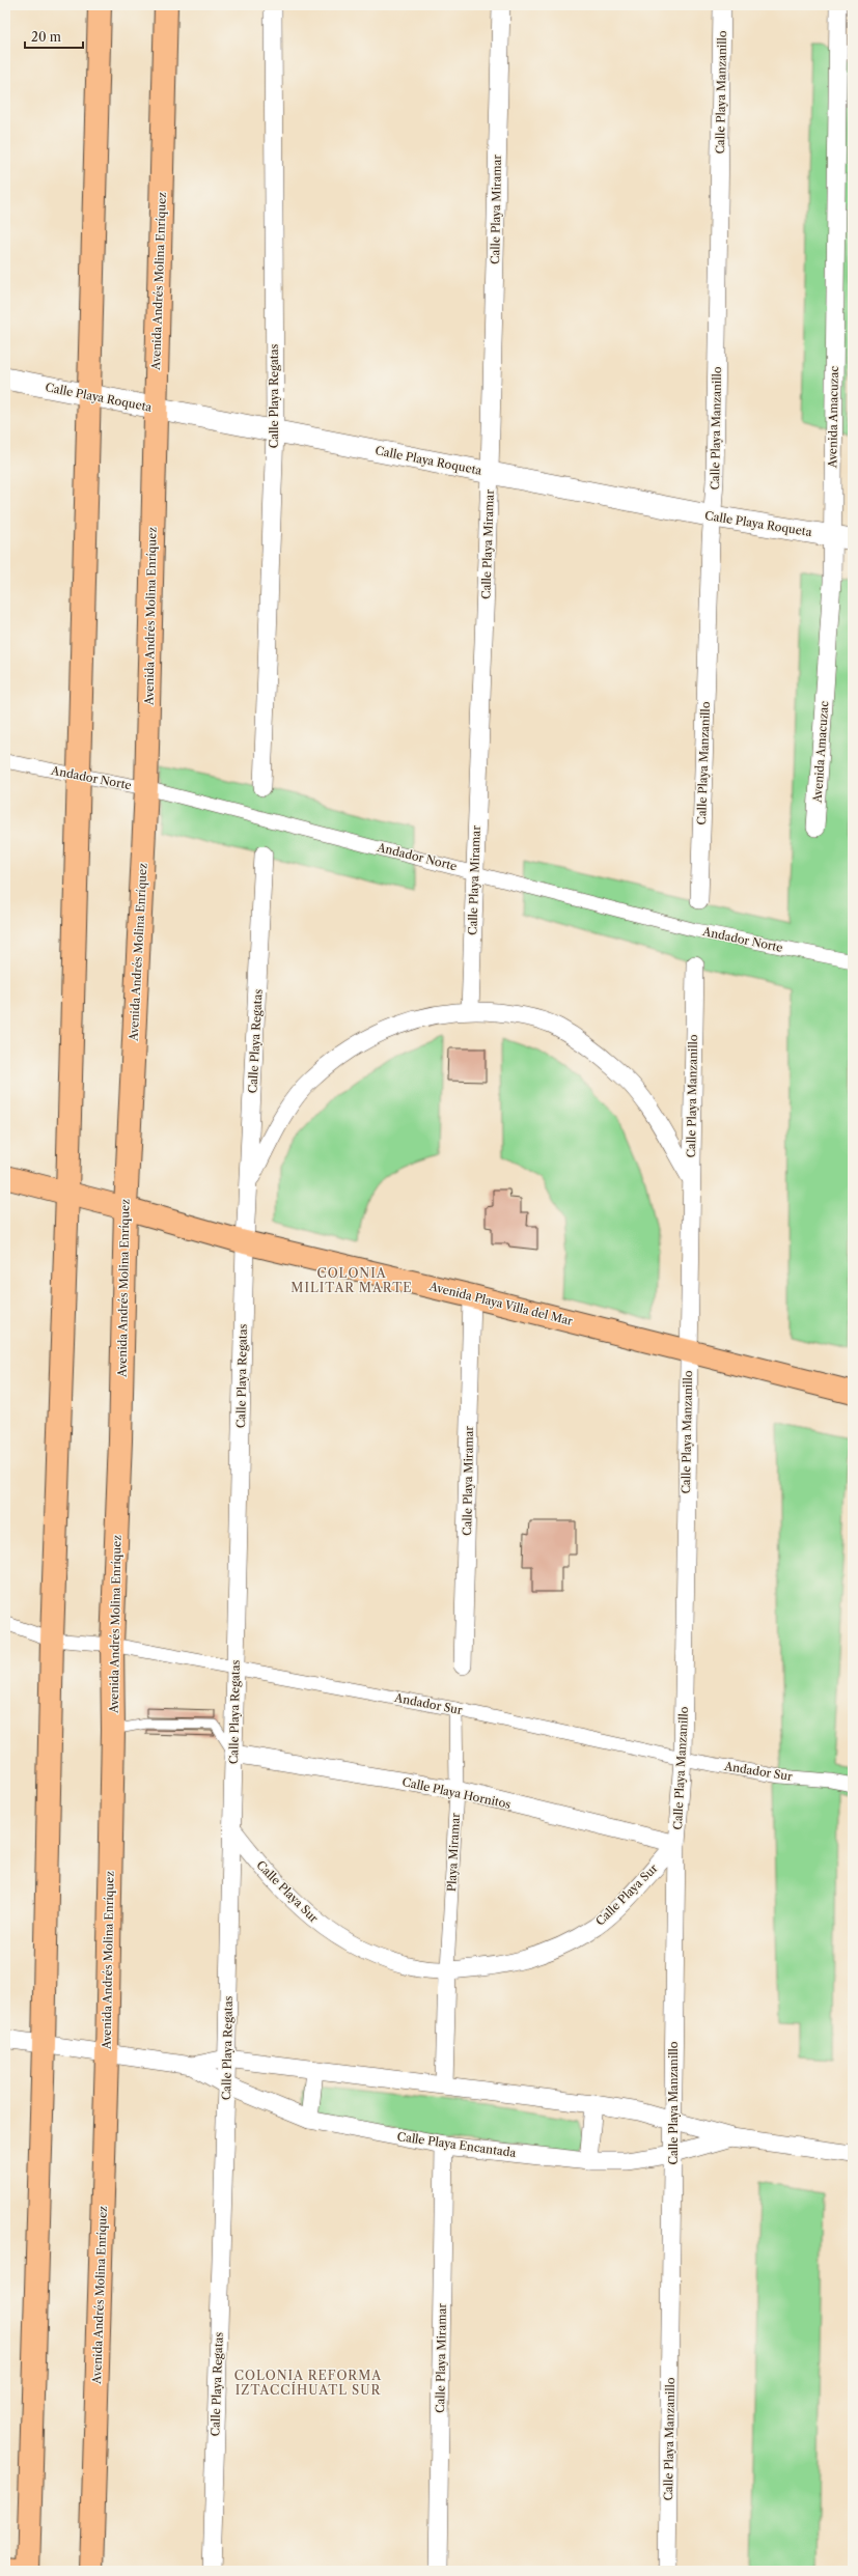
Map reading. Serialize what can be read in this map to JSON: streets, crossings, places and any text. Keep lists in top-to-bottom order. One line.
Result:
{"streets":{"main road":["Avenida Andrés Molina Enríquez","Avenida Playa Villa del Mar"],"street":["Calle Playa Manzanillo","Calle Playa Miramar","Calle Playa Regatas","Calle Playa Roqueta","Avenida Amacuzac","Andador Norte","Andador Sur","Calle Playa Hornitos","Playa Miramar","Calle Playa Sur","Calle Playa Encantada"]},"crossings":[["Calle Playa Manzanillo","Calle Playa Roqueta"],["Calle Playa Manzanillo","Avenida Playa Villa del Mar"],["Calle Playa Manzanillo","Andador Sur"],["Calle Playa Manzanillo","Calle Playa Hornitos"],["Calle Playa Manzanillo","Calle Playa Sur"],["Calle Playa Manzanillo","Calle Playa Encantada"],["Calle Playa Miramar","Calle Playa Roqueta"],["Calle Playa Miramar","Andador Norte"],["Calle Playa Miramar","Avenida Playa Villa del Mar"],["Calle Playa Miramar","Calle Playa Encantada"],["Avenida Andrés Molina Enríquez","Calle Playa Roqueta"],["Avenida Andrés Molina Enríquez","Andador Norte"],["Avenida Andrés Molina Enríquez","Avenida Playa Villa del Mar"],["Avenida Andrés Molina Enríquez","Andador Sur"],["Avenida Andrés Molina Enríquez","Calle Playa Encantada"],["Calle Playa Regatas","Calle Playa Roqueta"],["Calle Playa Regatas","Avenida Playa Villa del Mar"],["Calle Playa Regatas","Andador Sur"],["Calle Playa Regatas","Calle Playa Hornitos"],["Calle Playa Regatas","Calle Playa Sur"],["Calle Playa Regatas","Calle Playa Encantada"],["Calle Playa Roqueta","Avenida Amacuzac"],["Andador Sur","Playa Miramar"],["Calle Playa Hornitos","Playa Miramar"],["Calle Playa Hornitos","Calle Playa Sur"],["Playa Miramar","Calle Playa Sur"]],"districts":["COLONIA MILITAR MARTE","COLONIA REFORMA IZTACCÍHUATL SUR"],"scale_bar":"20 m"}
